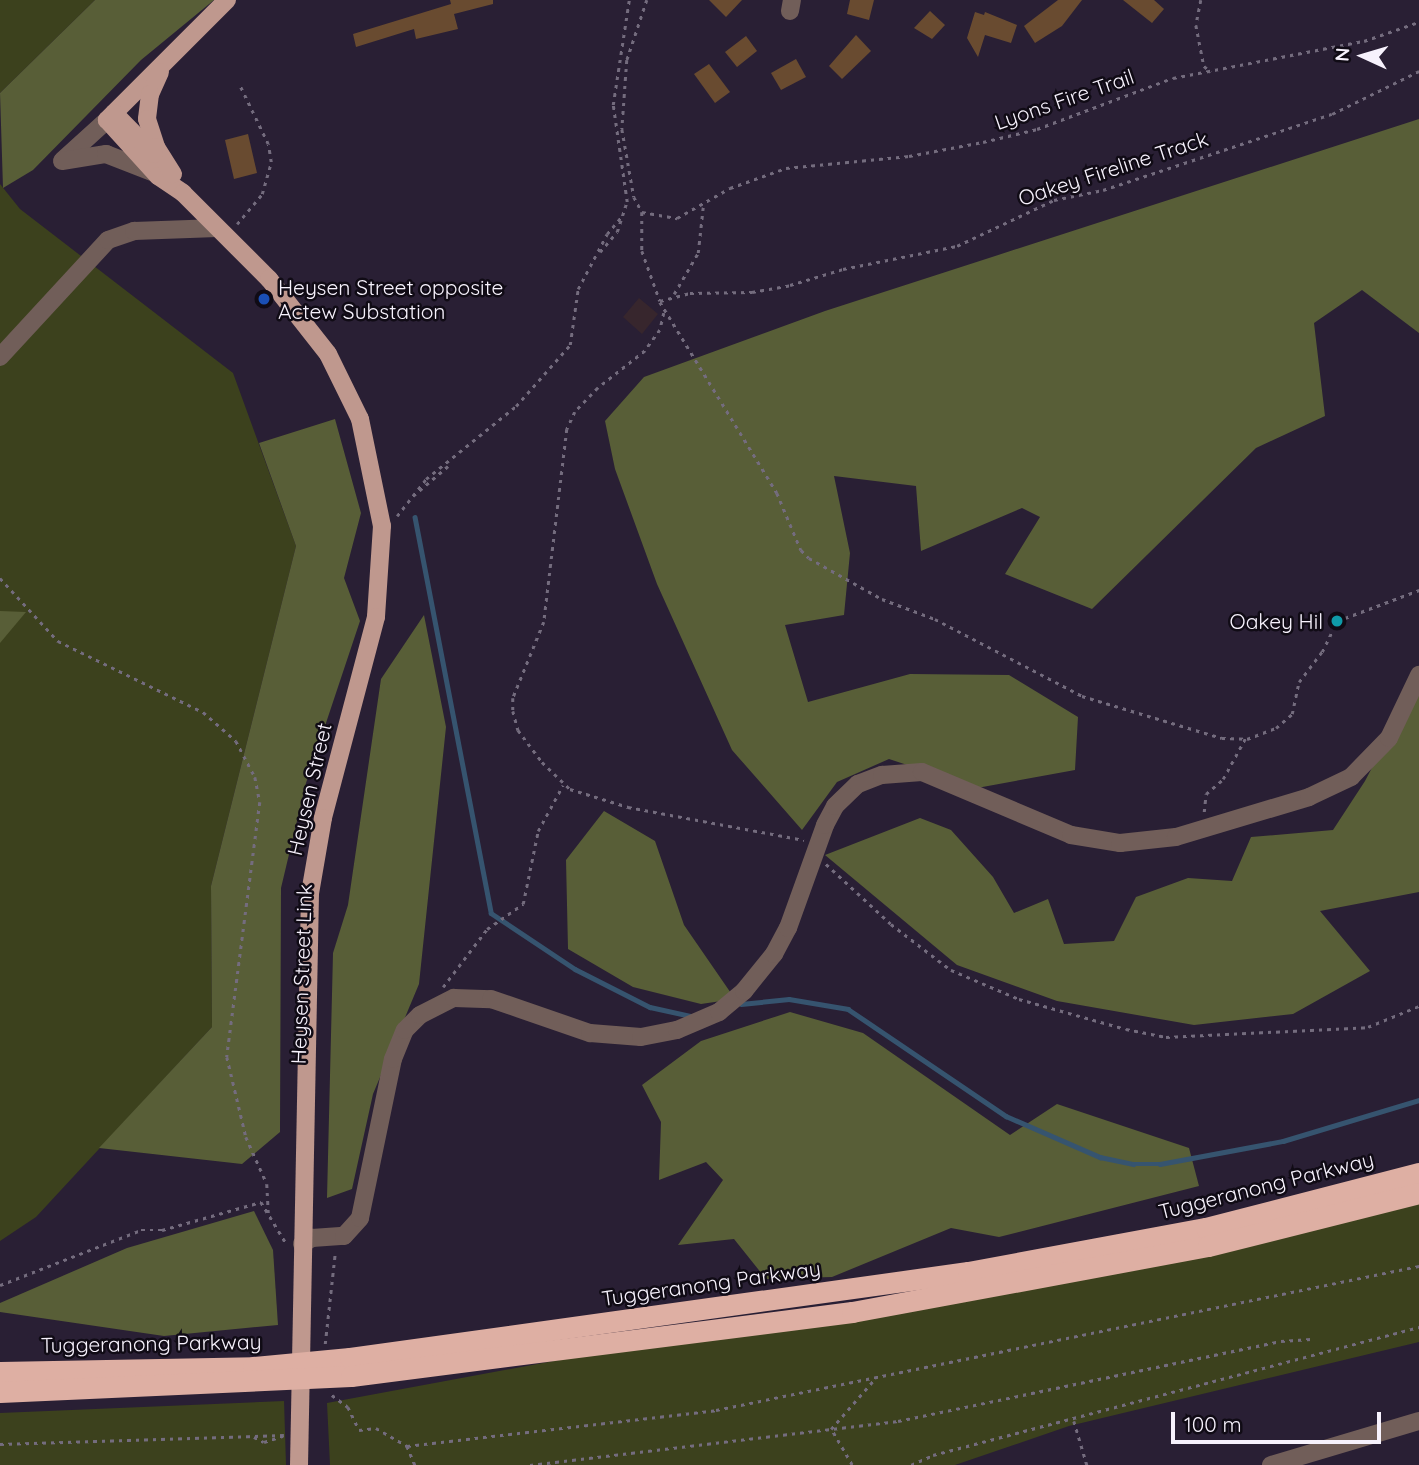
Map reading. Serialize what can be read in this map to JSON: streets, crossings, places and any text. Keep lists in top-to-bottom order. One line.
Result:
{"streets":{"highway":["Tuggeranong Parkway"],"main road":["Heysen Street"],"path":["Lyons Fire Trail","Oakey Fireline Track"]},"places":["Heysen Street opposite Actew Substation","Oakey Hil"],"scale_bar":"100 m","north":"left"}
